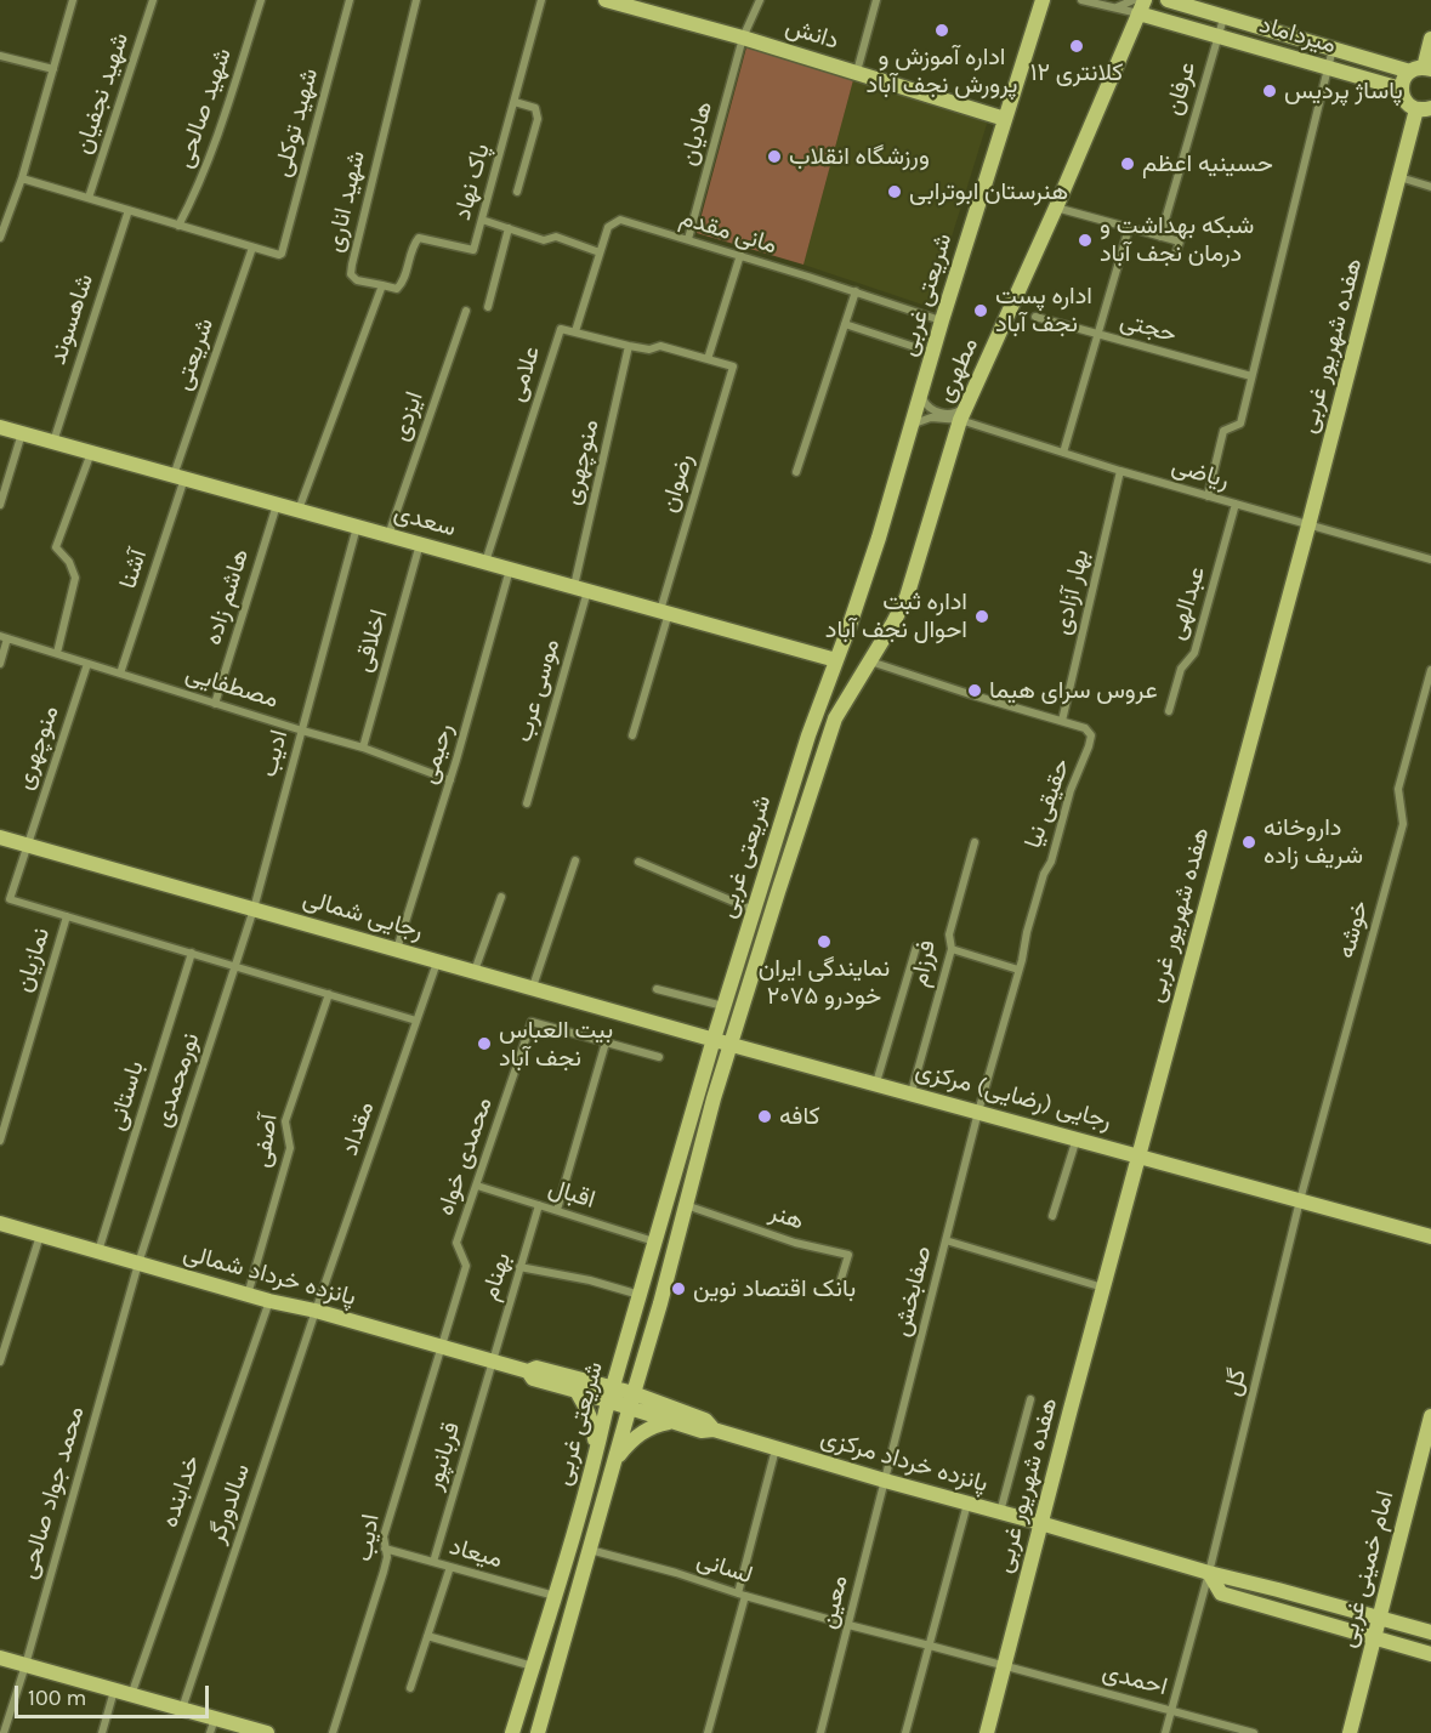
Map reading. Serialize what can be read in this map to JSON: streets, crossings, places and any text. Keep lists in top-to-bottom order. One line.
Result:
{"streets":{"street":["دانش","میرداماد","عرفان","شهید نجفیان","شهید صالحی","شهید توکلی","هادیان","پاک نهاد","شهید اناری","مانی مقدم","شریعتی غربی","شاهسوند","حجتی","هفده شهریور غربی","شریعتی","مطهری","علامی","ایزدی","منوچهری","ریاضی","رضوان","سعدی","آشنا","بهار آزادی","هاشم زاده","عبدالهی","اخلاقی","مصطفایی","موسی عرب","ادیب","رحیمی","حقیقی نیا","رجایی شمالی","خوشه","نمازیان","فرزام","نورمحمدی","باستانی","رجایی (رضایی) مرکزی","مقداد","آصفی","محمدی خواه","اقبال","هنر","پانزده خرداد شمالی","بهنام","صفابخش","گل","قربانپور","پانزده خرداد مرکزی","خدابنده","محمد جواد صالحی","سالدورگر","میعاد","لسانی","امام خمینی غربی","معین","احمدی"]},"crossings":[["دانش","هادیان"],["دانش","شریعتی غربی"],["میرداماد","عرفان"],["میرداماد","مطهری"],["شهید توکلی","شریعتی"],["هادیان","مانی مقدم"],["پاک نهاد","شهید اناری"],["مانی مقدم","شریعتی غربی"],["مانی مقدم","علامی"],["شریعتی غربی","مطهری"],["شریعتی غربی","سعدی"],["شریعتی غربی","رجایی شمالی"],["شریعتی غربی","رجایی (رضایی) مرکزی"],["شریعتی غربی","اقبال"],["شریعتی غربی","هنر"],["شریعتی غربی","پانزده خرداد شمالی"],["شریعتی غربی","پانزده خرداد مرکزی"],["شریعتی غربی","میعاد"],["شریعتی غربی","لسانی"],["شاهسوند","سعدی"],["هفده شهریور غربی","ریاضی"],["هفده شهریور غربی","رجایی (رضایی) مرکزی"],["هفده شهریور غربی","پانزده خرداد مرکزی"],["هفده شهریور غربی","احمدی"],["شریعتی","سعدی"],["شریعتی","آشنا"],["مطهری","ریاضی"],["مطهری","حقیقی نیا"],["علامی","منوچهری"],["علامی","رضوان"],["علامی","سعدی"],["ایزدی","سعدی"],["منوچهری","سعدی"],["منوچهری","مصطفایی"],["منوچهری","موسی عرب"],["منوچهری","رجایی شمالی"],["منوچهری","نمازیان"],["ریاضی","بهار آزادی"],["ریاضی","عبدالهی"],["رضوان","سعدی"],["سعدی","آشنا"],["سعدی","هاشم زاده"],["سعدی","اخلاقی"],["سعدی","موسی عرب"],["سعدی","ادیب"],["سعدی","رحیمی"],["آشنا","مصطفایی"],["بهار آزادی","حقیقی نیا"],["هاشم زاده","مصطفایی"],["اخلاقی","مصطفایی"],["مصطفایی","ادیب"],["مصطفایی","رحیمی"],["ادیب","رجایی شمالی"],["ادیب","نورمحمدی"],["ادیب","محمدی خواه"],["ادیب","پانزده خرداد شمالی"],["ادیب","میعاد"],["رحیمی","رجایی شمالی"],["حقیقی نیا","رجایی (رضایی) مرکزی"],["حقیقی نیا","صفابخش"],["رجایی شمالی","نورمحمدی"],["رجایی شمالی","رجایی (رضایی) مرکزی"],["رجایی شمالی","مقداد"],["خوشه","رجایی (رضایی) مرکزی"],["خوشه","گل"],["فرزام","رجایی (رضایی) مرکزی"],["نورمحمدی","پانزده خرداد شمالی"],["نورمحمدی","محمد جواد صالحی"],["باستانی","پانزده خرداد شمالی"],["رجایی (رضایی) مرکزی","صفابخش"],["رجایی (رضایی) مرکزی","گل"],["مقداد","پانزده خرداد شمالی"],["مقداد","سالدورگر"],["آصفی","پانزده خرداد شمالی"],["محمدی خواه","اقبال"],["محمدی خواه","پانزده خرداد شمالی"],["اقبال","بهنام"],["پانزده خرداد شمالی","بهنام"],["پانزده خرداد شمالی","قربانپور"],["پانزده خرداد شمالی","پانزده خرداد مرکزی"],["پانزده خرداد شمالی","خدابنده"],["پانزده خرداد شمالی","محمد جواد صالحی"],["پانزده خرداد شمالی","سالدورگر"],["بهنام","قربانپور"],["صفابخش","پانزده خرداد مرکزی"],["صفابخش","معین"],["گل","پانزده خرداد مرکزی"],["گل","احمدی"],["قربانپور","میعاد"],["پانزده خرداد مرکزی","امام خمینی غربی"],["پانزده خرداد مرکزی","معین"],["لسانی","معین"],["لسانی","احمدی"]],"places":["اداره آموزش و پرورش نجف آباد","کلانتری ۱۲","پاساژ پردیس","ورزشگاه انقلاب","حسینیه اعظم","هنرستان ابوترابی","شبکه بهداشت و درمان نجف آباد","اداره پست نجف آباد","اداره ثبت احوال نجف آباد","عروس سرای هیما","داروخانه شریف زاده","نمایندگی ایران خودرو ۲۰۷۵","بیت العباس نجف آباد","کافه","بانک اقتصاد نوین"],"scale_bar":"100 m"}
